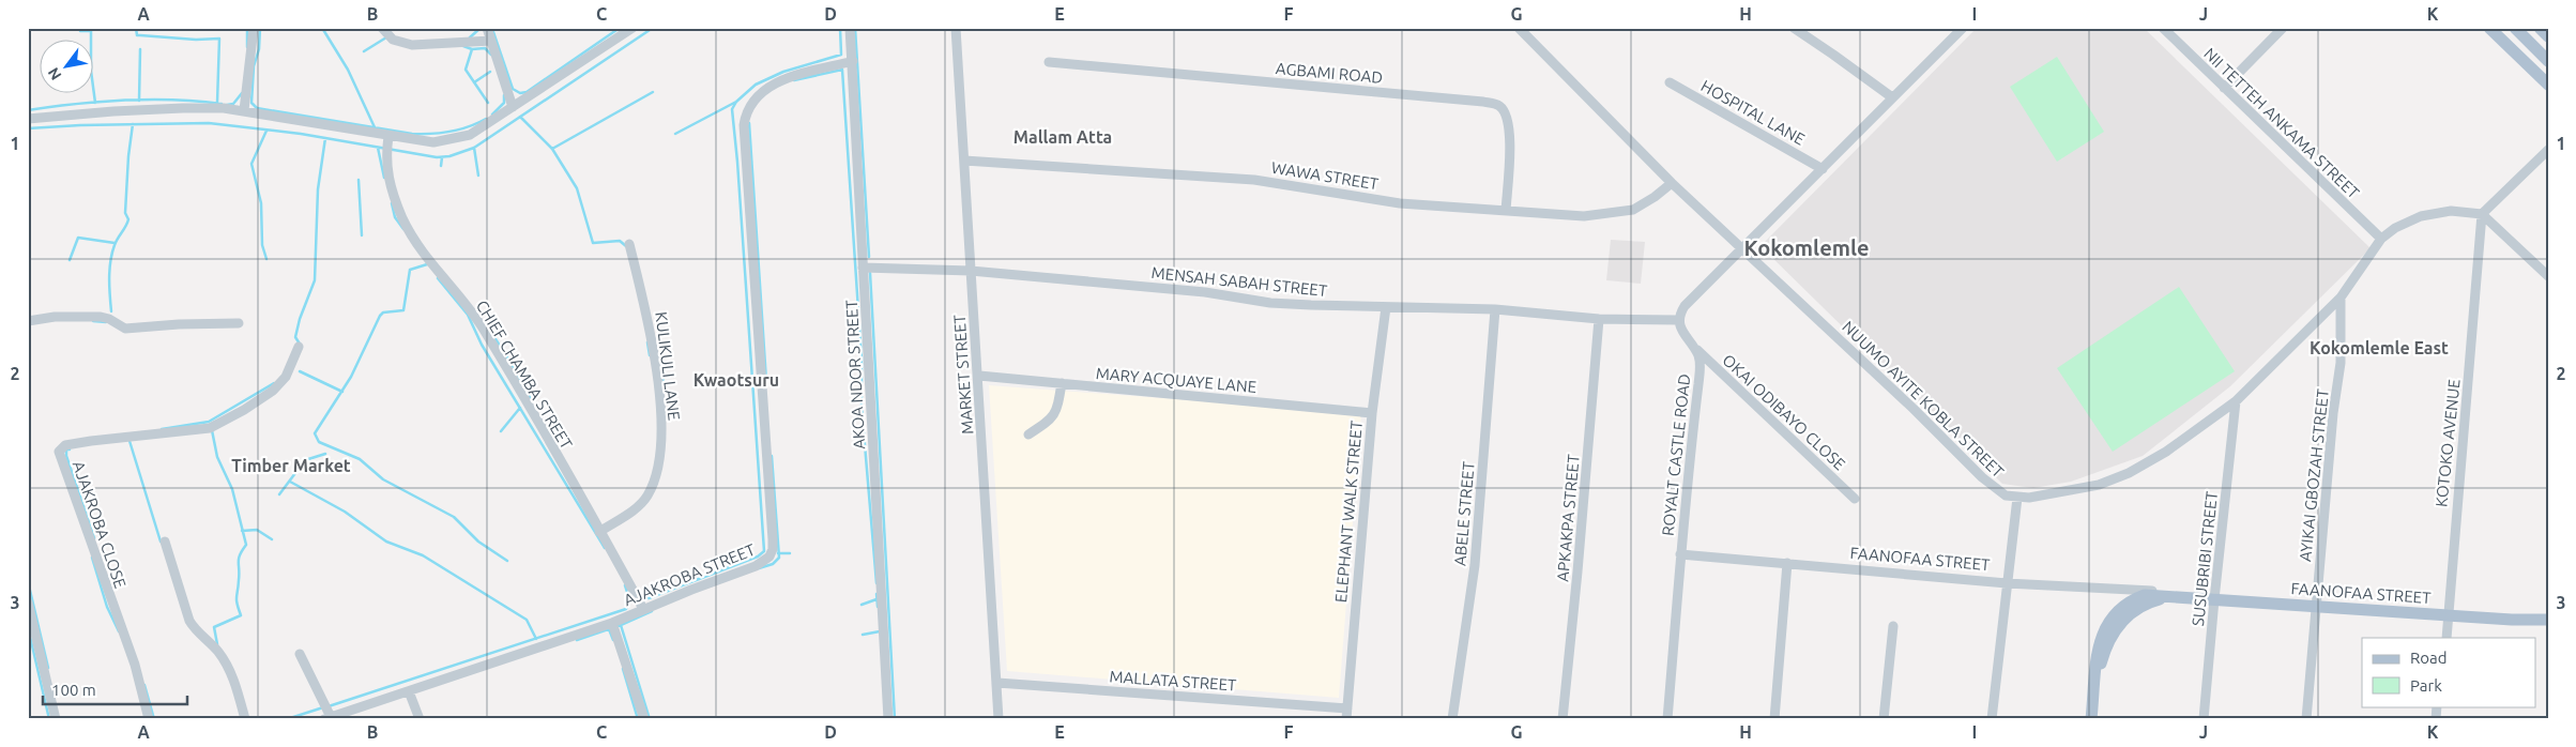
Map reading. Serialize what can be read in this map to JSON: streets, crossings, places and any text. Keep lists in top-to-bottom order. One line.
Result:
{"streets":{"main road":["FAANOFAA STREET"],"street":["AGBAMI ROAD","HOSPITAL LANE","NII TETTEH ANKAMA STREET","WAWA STREET","MENSAH SABAH STREET","KULIKULI LANE","CHIEF CHAMBA STREET","AKOA NDOR STREET","MARKET STREET","MARY ACQUAYE LANE","NUUMO AYITE KOBLA STREET","OKAI ODIBAYO CLOSE","KOTOKO AVENUE","ROYALT CASTLE ROAD","AYIKAI GBOZAH STREET","ELEPHANT WALK STREET","ABELE STREET","APKAKPA STREET","AJAKROBA CLOSE","SUSUBRIBI STREET","AJAKROBA STREET","MALLATA STREET"]},"crossings":[["AGBAMI ROAD","WAWA STREET"],["NII TETTEH ANKAMA STREET","NUUMO AYITE KOBLA STREET"],["WAWA STREET","MARKET STREET"],["WAWA STREET","NUUMO AYITE KOBLA STREET"],["MENSAH SABAH STREET","AKOA NDOR STREET"],["MENSAH SABAH STREET","MARKET STREET"],["MENSAH SABAH STREET","ROYALT CASTLE ROAD"],["MENSAH SABAH STREET","ELEPHANT WALK STREET"],["MENSAH SABAH STREET","ABELE STREET"],["MENSAH SABAH STREET","APKAKPA STREET"],["KULIKULI LANE","CHIEF CHAMBA STREET"],["CHIEF CHAMBA STREET","AJAKROBA STREET"],["AKOA NDOR STREET","AJAKROBA STREET"],["MARKET STREET","MARY ACQUAYE LANE"],["MARKET STREET","MALLATA STREET"],["MARY ACQUAYE LANE","ELEPHANT WALK STREET"],["NUUMO AYITE KOBLA STREET","KOTOKO AVENUE"],["NUUMO AYITE KOBLA STREET","AYIKAI GBOZAH STREET"],["NUUMO AYITE KOBLA STREET","SUSUBRIBI STREET"],["OKAI ODIBAYO CLOSE","ROYALT CASTLE ROAD"],["KOTOKO AVENUE","FAANOFAA STREET"],["ROYALT CASTLE ROAD","FAANOFAA STREET"],["AYIKAI GBOZAH STREET","FAANOFAA STREET"],["ELEPHANT WALK STREET","MALLATA STREET"],["FAANOFAA STREET","SUSUBRIBI STREET"]],"districts":["Mallam Atta","Kokomlemle","Kokomlemle East","Kwaotsuru","Timber Market"],"legend":["Road","Park"],"scale_bar":"100 m","north":"bottom left","grid":{"columns":["A","B","C","D","E","F","G","H","I","J","K"],"rows":["1","2","3"]}}
